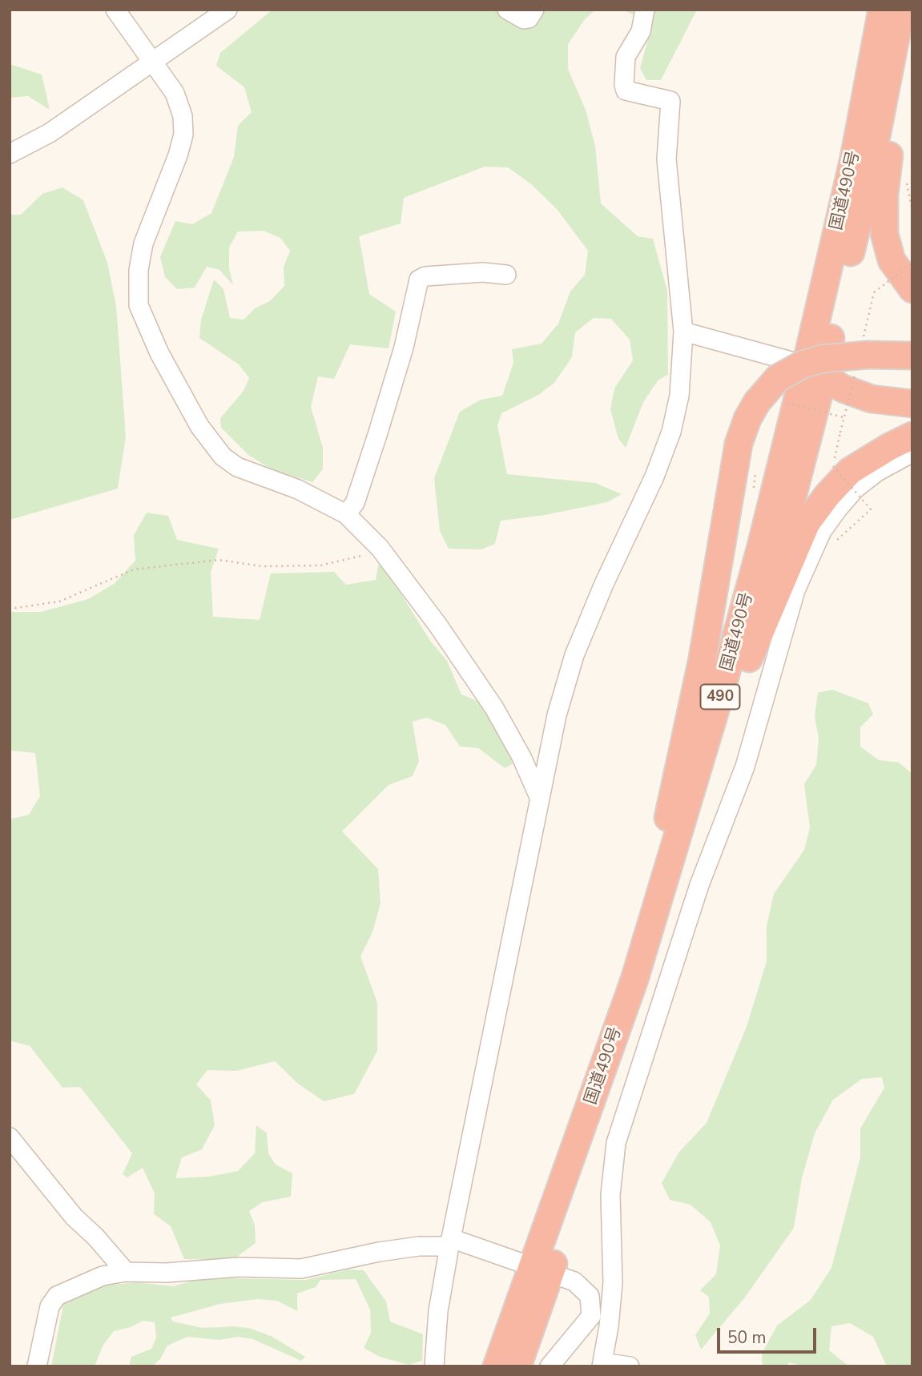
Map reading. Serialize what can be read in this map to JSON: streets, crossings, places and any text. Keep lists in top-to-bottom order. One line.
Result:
{"streets":{"highway":["国道490号","490"]},"scale_bar":"50 m"}
